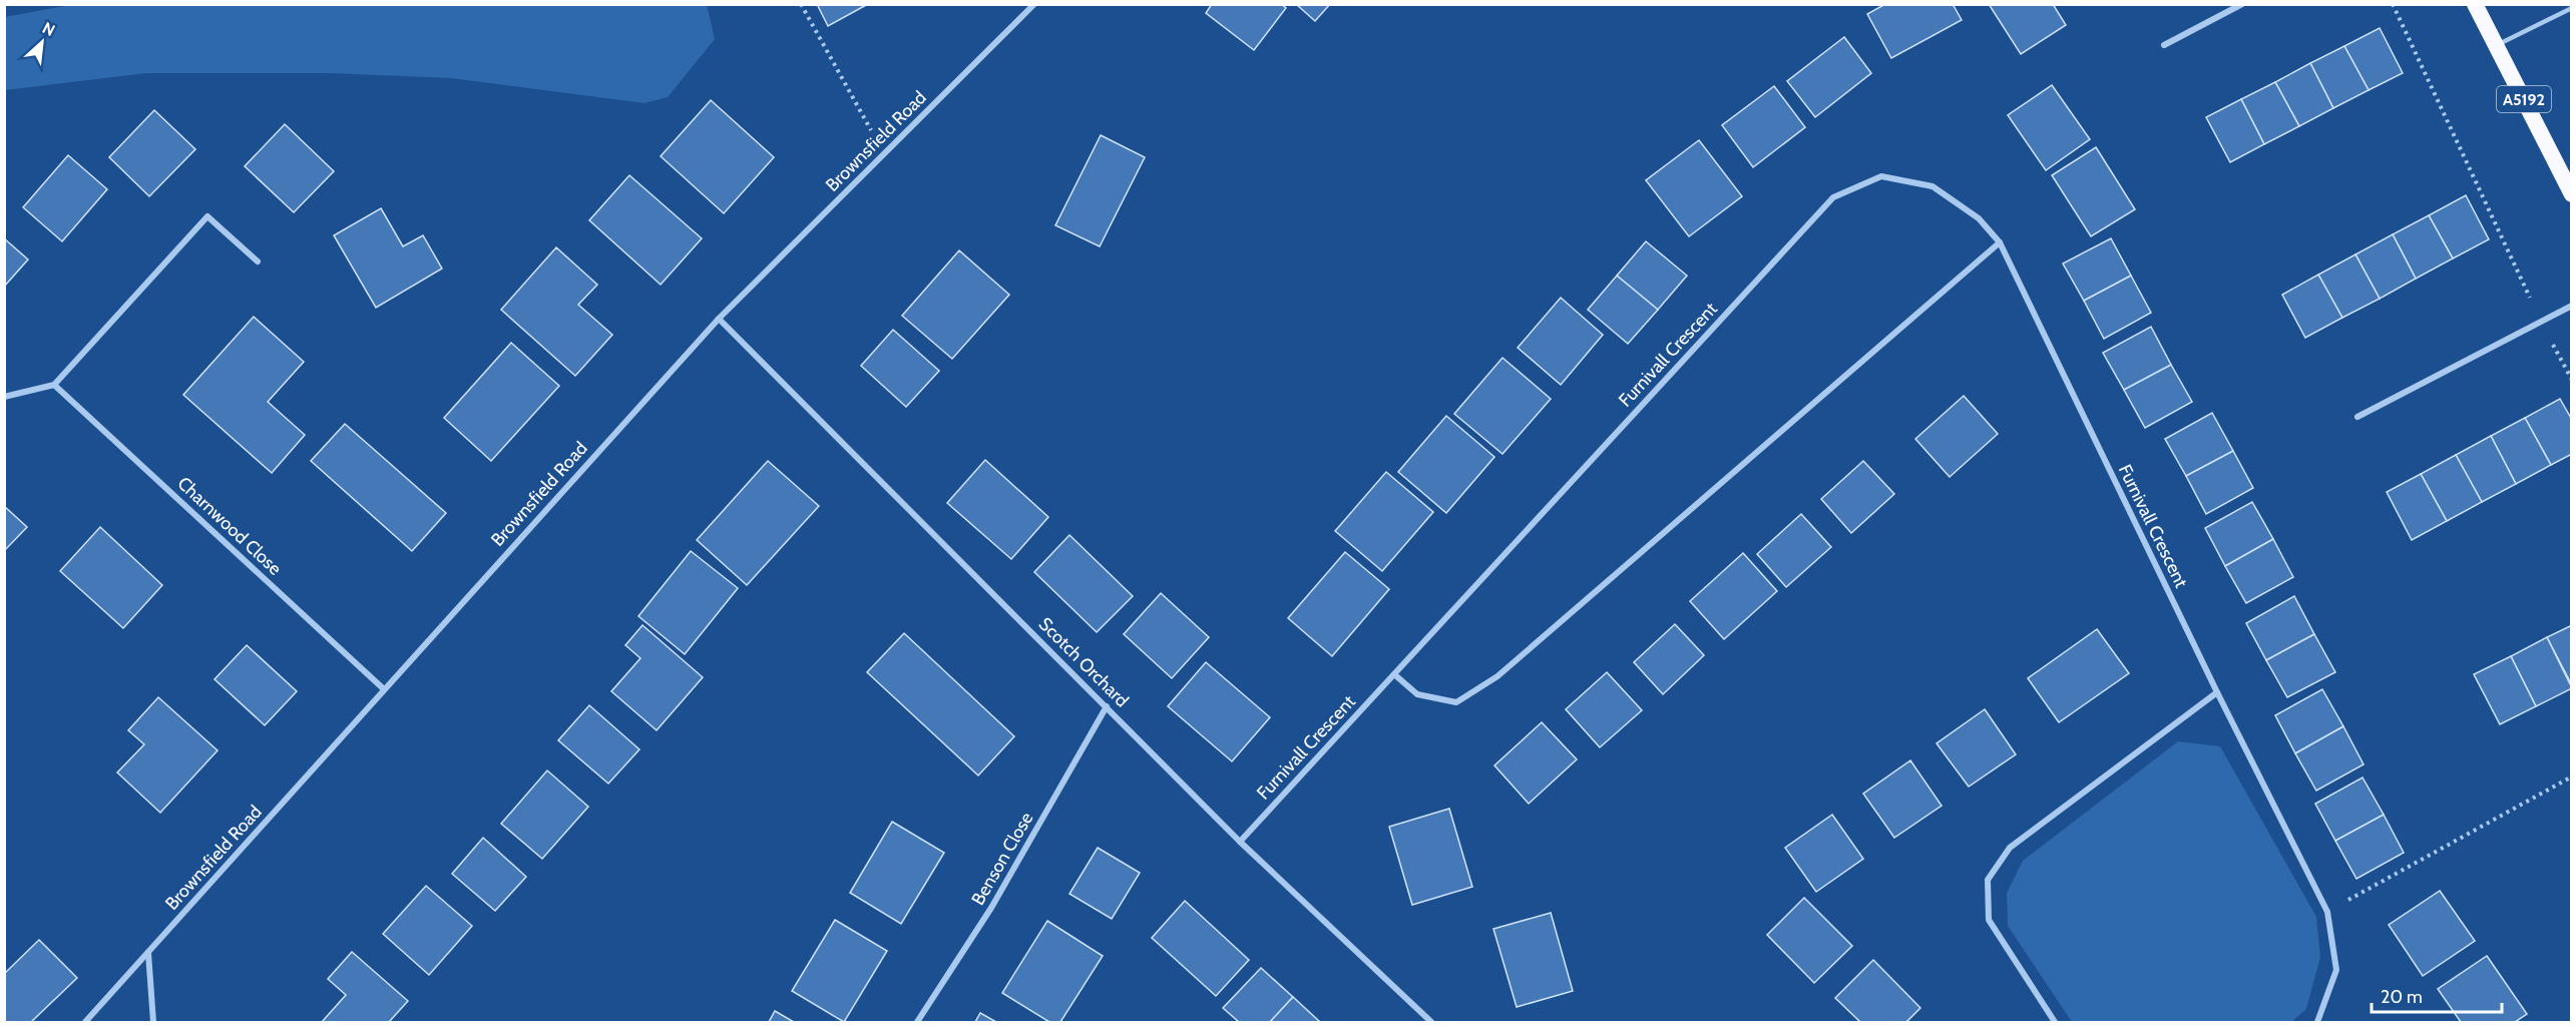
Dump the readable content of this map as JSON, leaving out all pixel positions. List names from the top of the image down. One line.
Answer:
{"streets":{"highway":["A5192"],"street":["Brownsfield Road","Furnivall Crescent","Charnwood Close","Scotch Orchard","Benson Close"]},"crossings":[["Brownsfield Road","Charnwood Close"],["Brownsfield Road","Scotch Orchard"],["Furnivall Crescent","Scotch Orchard"],["Scotch Orchard","Benson Close"]],"scale_bar":"20 m","north":"top right"}
